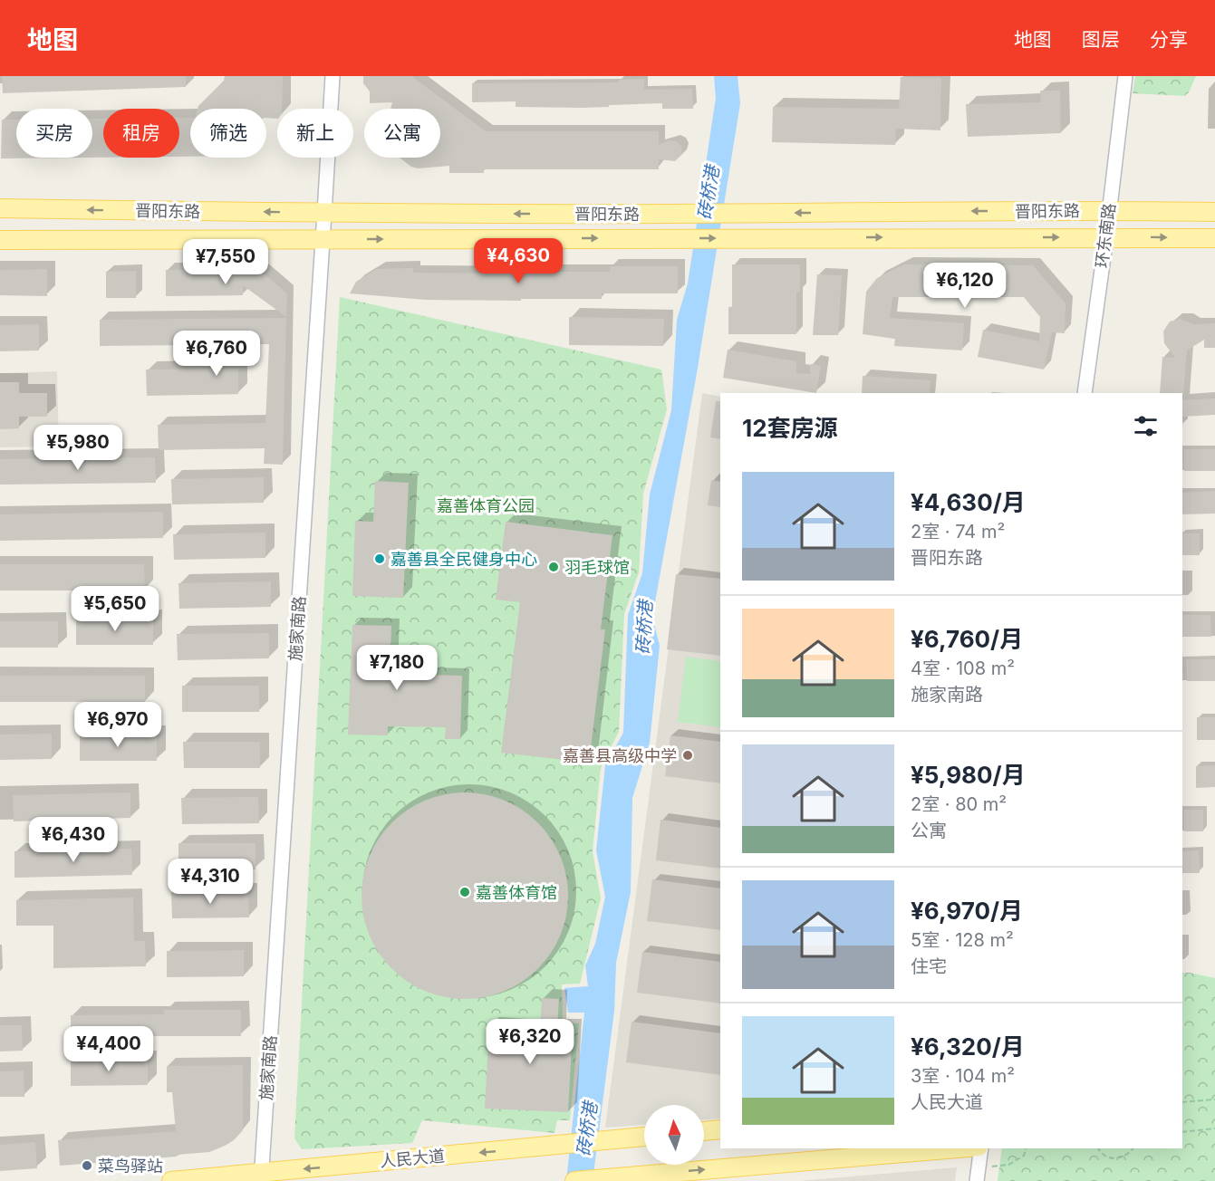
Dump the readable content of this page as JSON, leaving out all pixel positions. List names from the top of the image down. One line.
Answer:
{"streets":{"main road":["晋阳东路","人民大道"],"street":["环东南路","施家南路"]},"crossings":[["晋阳东路","环东南路"],["晋阳东路","施家南路"],["施家南路","人民大道"]],"one_way":["人民大道"],"water":["砖桥港"],"parks":["嘉善体育公园"],"places":["嘉善县全民健身中心","羽毛球馆","嘉善县高级中学","嘉善体育馆","菜鸟驿站"],"north":"top","page":{"header":"地图","nav":["地图","图层","分享"],"chip":["买房","租房","筛选","新上","公寓"],"price":["¥4,630","¥7,550","¥6,120","¥6,760","¥5,980","¥5,650","¥7,180","¥6,970","¥6,430","¥4,310","¥6,320","¥4,400"],"heading":"12套房源","list":[{"name":"¥4,630/月","note":"2室 · 74 m² · 晋阳东路"},{"name":"¥6,760/月","note":"4室 · 108 m² · 施家南路"},{"name":"¥5,980/月","note":"2室 · 80 m² · 公寓"},{"name":"¥6,970/月","note":"5室 · 128 m² · 住宅"},{"name":"¥6,320/月","note":"3室 · 104 m² · 人民大道"}]}}
